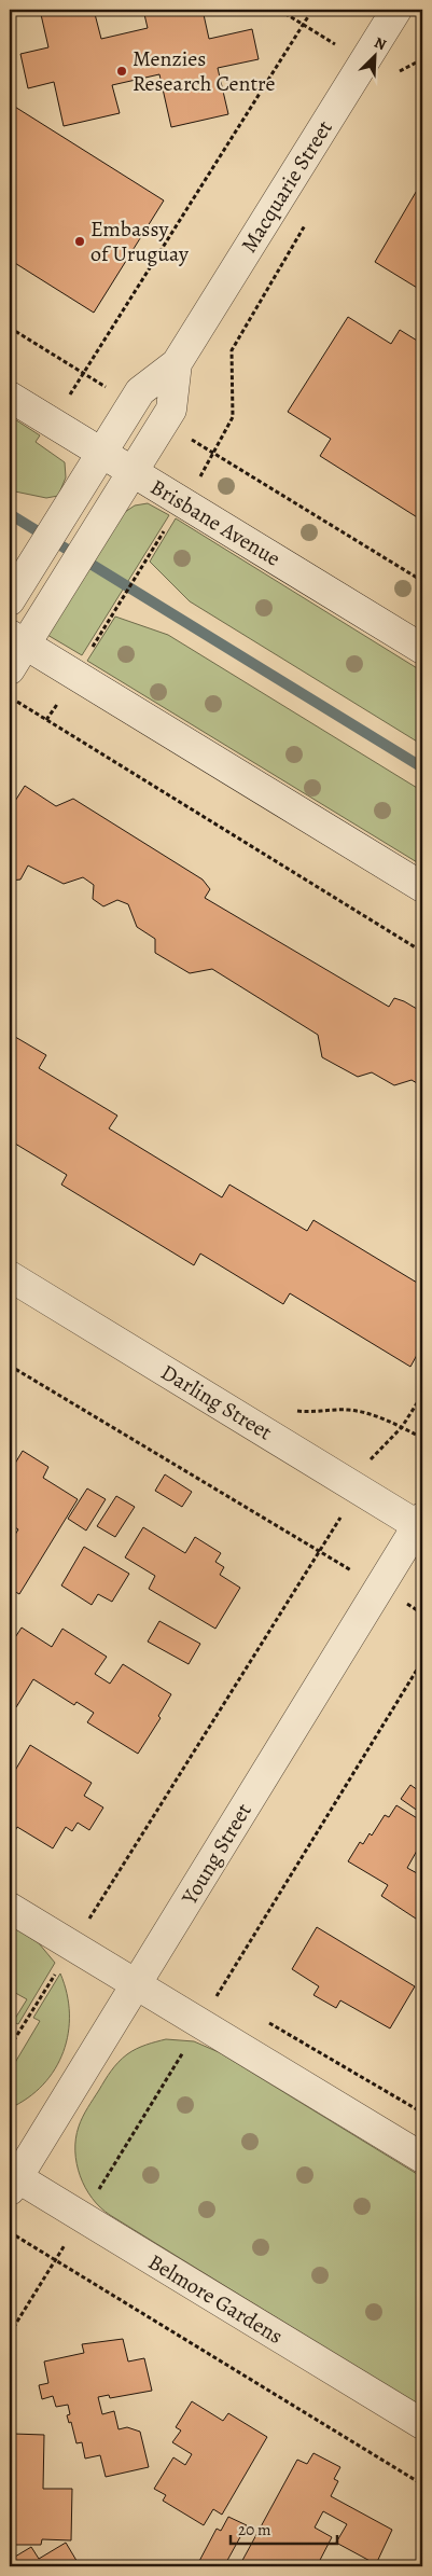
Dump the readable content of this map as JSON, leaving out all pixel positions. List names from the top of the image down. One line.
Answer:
{"streets":{"street":["Macquarie Street","Brisbane Avenue","Darling Street","Young Street","Belmore Gardens"]},"crossings":[["Macquarie Street","Brisbane Avenue"],["Darling Street","Young Street"],["Young Street","Belmore Gardens"]],"places":["Menzies Research Centre","Embassy of Uruguay"],"scale_bar":"20 m","north":"top right"}
